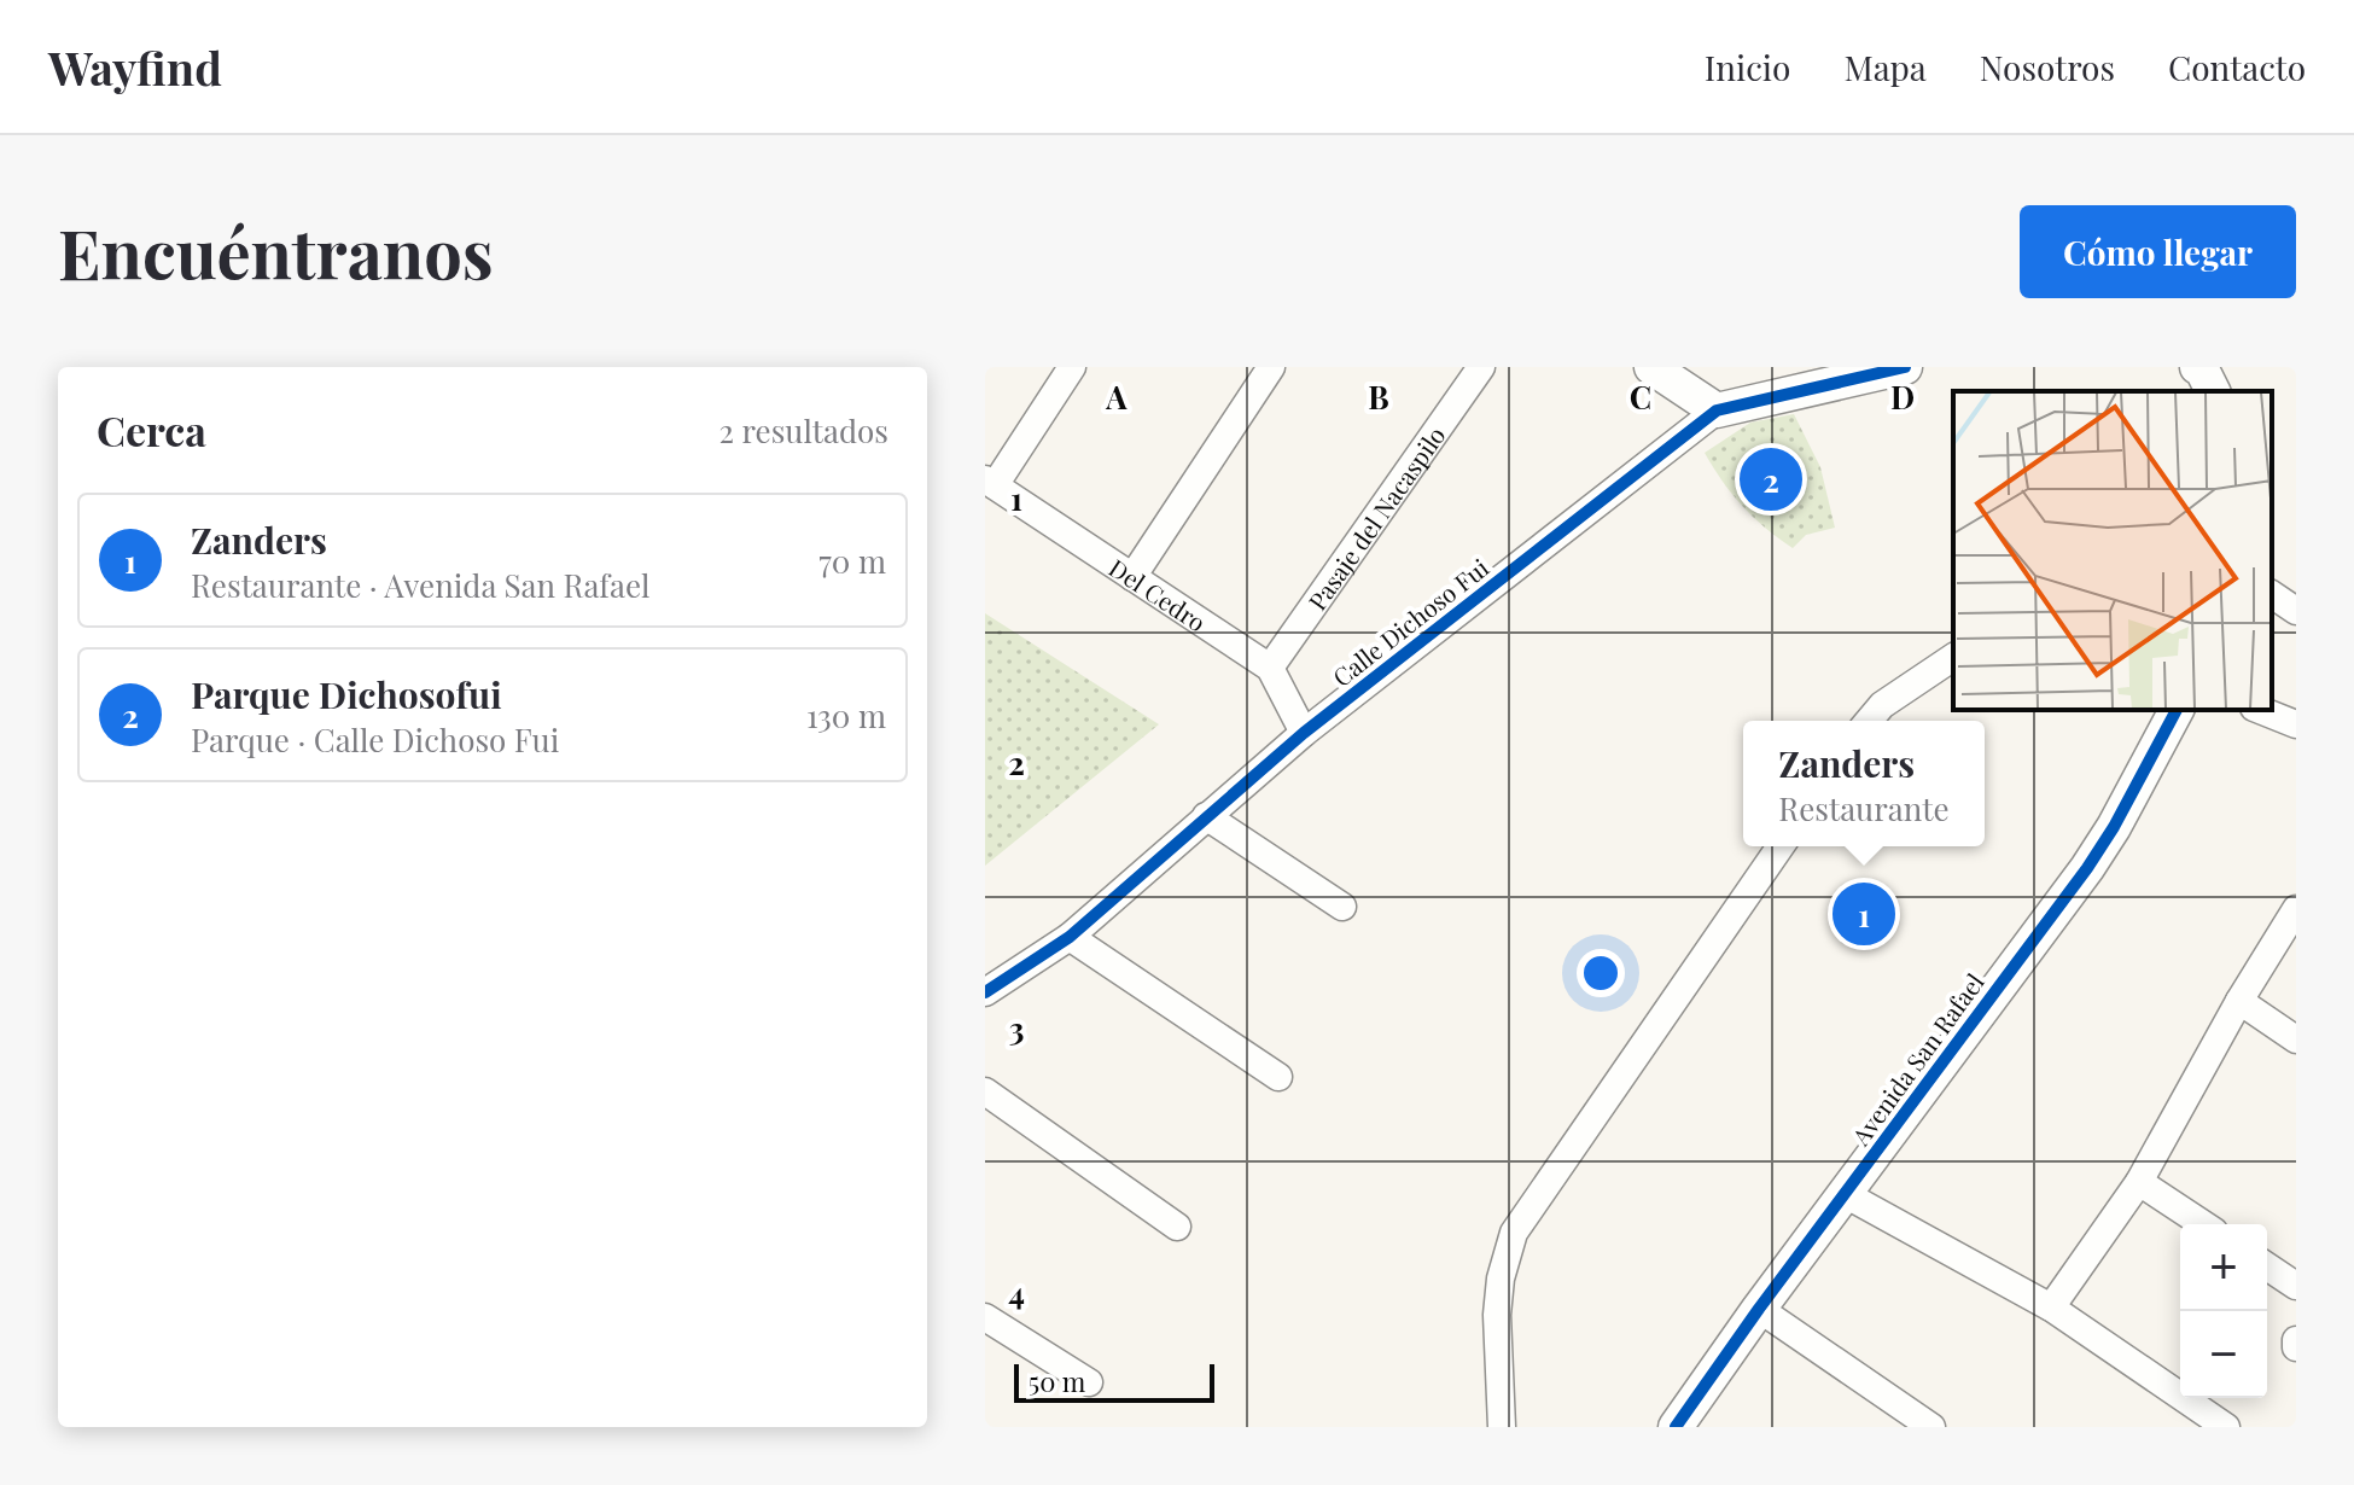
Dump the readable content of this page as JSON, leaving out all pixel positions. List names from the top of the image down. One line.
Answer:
{"streets":{"street":["Pasaje del Nacaspilo","Del Cedro","Calle Dichoso Fui","Avenida San Rafael"]},"crossings":[["Pasaje del Nacaspilo","Del Cedro"],["Del Cedro","Calle Dichoso Fui"]],"scale_bar":"50 m","page":{"header":"Wayfind","nav":["Inicio","Mapa","Nosotros","Contacto"],"buttons":"Cómo llegar","title":"Encuéntranos","heading":["Cerca","2 resultados"],"pins":["2","1"],"list":[{"mark":"1","name":"Zanders","note":"Restaurante · Avenida San Rafael","value":"70 m"},{"mark":"2","name":"Parque Dichosofui","note":"Parque · Calle Dichoso Fui","value":"130 m"}],"popup":["Zanders","Restaurante"],"map_buttons":["+","−"],"scale":"50 m"},"grid":{"columns":["A","B","C","D"],"rows":["1","2","3","4"]}}
